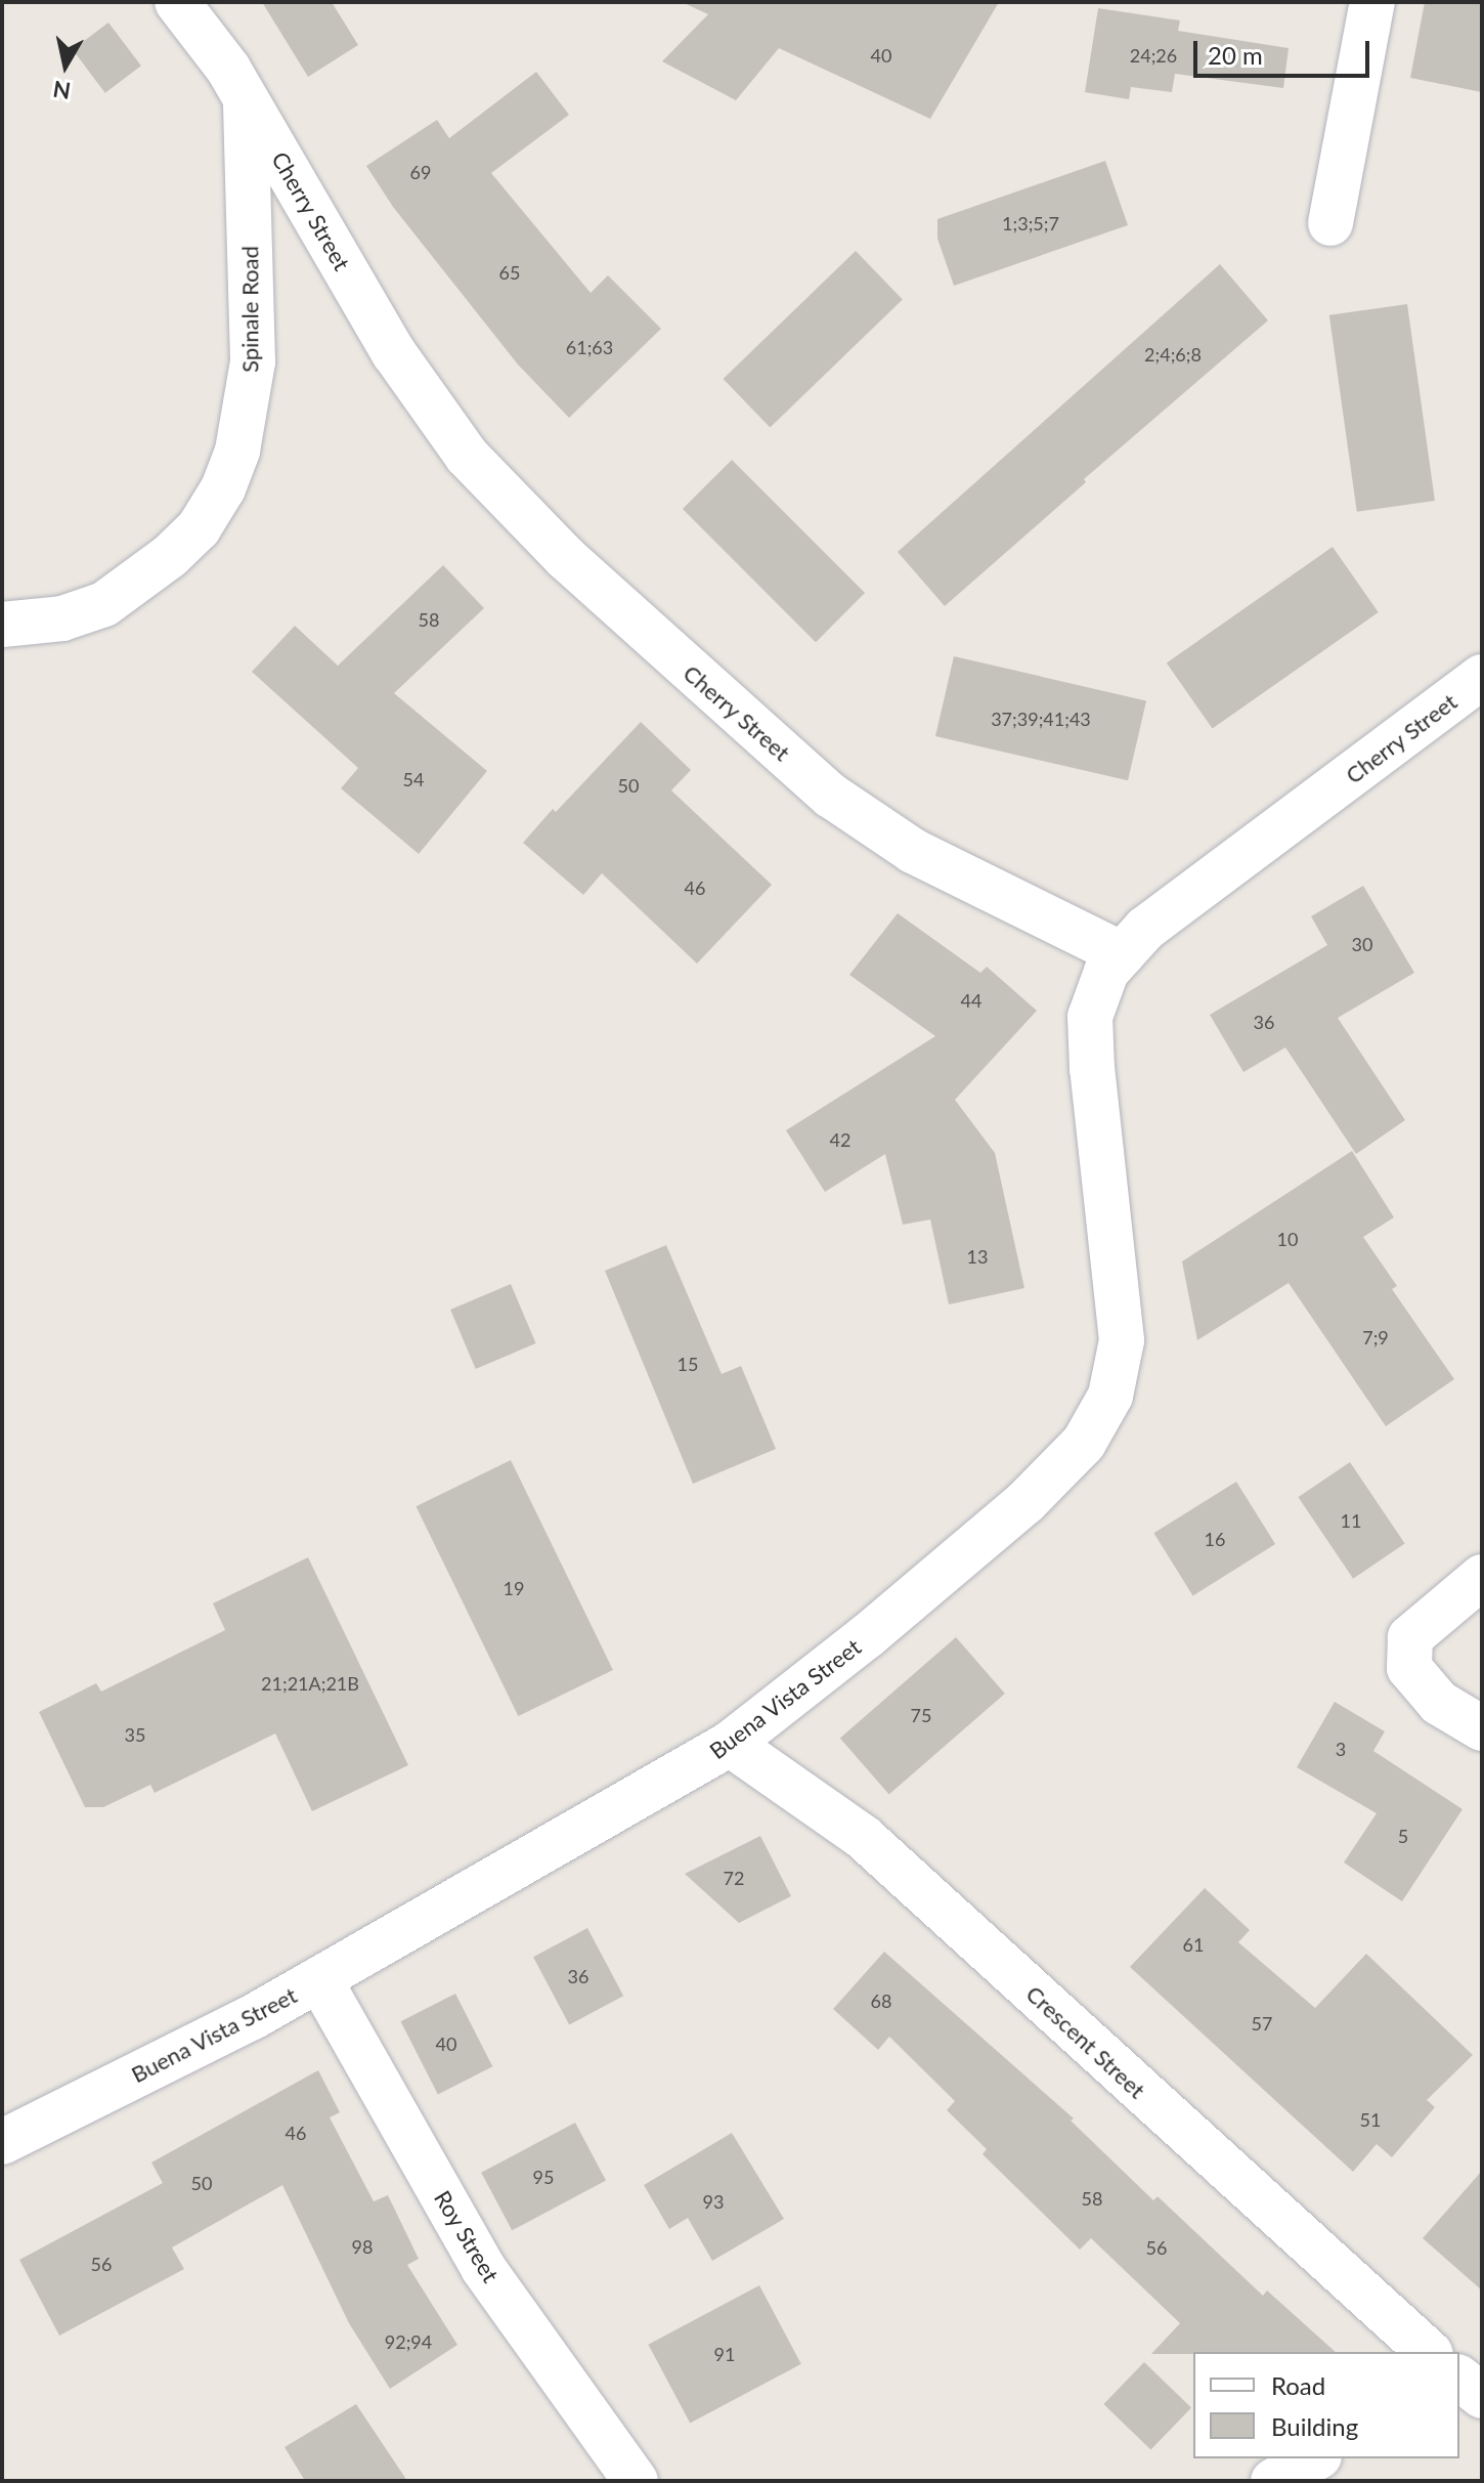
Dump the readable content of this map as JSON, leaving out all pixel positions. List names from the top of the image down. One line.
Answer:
{"streets":{"street":["Cherry Street","Spinale Road","Buena Vista Street","Crescent Street","Roy Street"]},"crossings":[["Cherry Street","Spinale Road"],["Cherry Street","Buena Vista Street"],["Buena Vista Street","Crescent Street"],["Buena Vista Street","Roy Street"]],"house_numbers":["40","24;26","69","1;3;5;7","65","61;63","2;4;6;8","58","37;39;41;43","54","50","46","30","44","36","42","10","13","7;9","15","11","16","19","21;21A;21B","75","35","3","5","72","61","36","68","57","40","51","46","95","50","58","93","98","56","56","92;94","91"],"legend":["Road","Building"],"scale_bar":"20 m","north":"bottom"}
